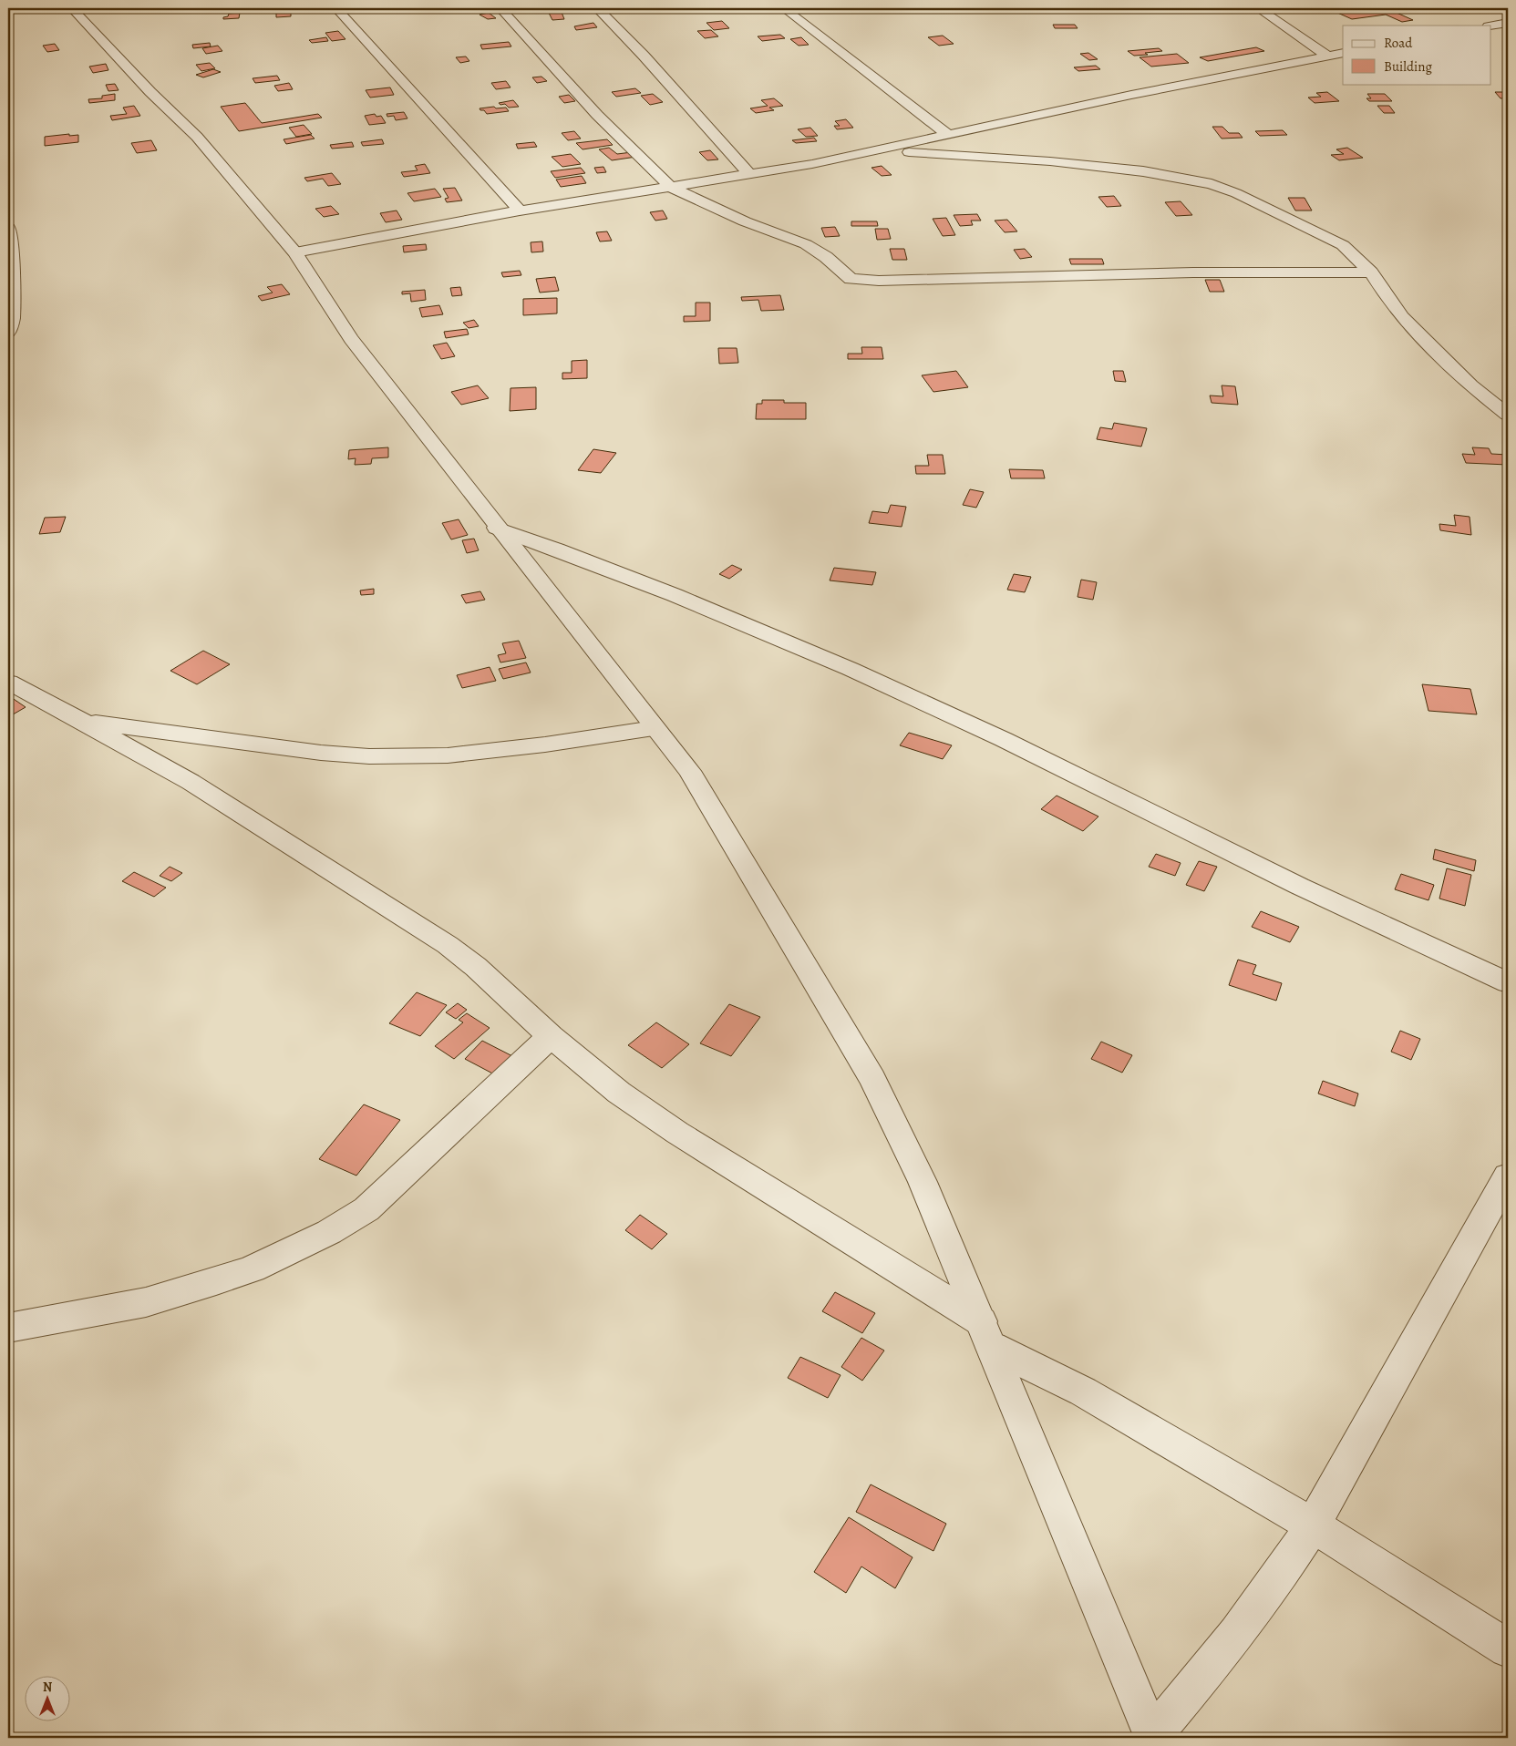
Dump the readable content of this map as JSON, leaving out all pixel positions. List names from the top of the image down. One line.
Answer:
{"legend":["Road","Building"],"north":"top"}
